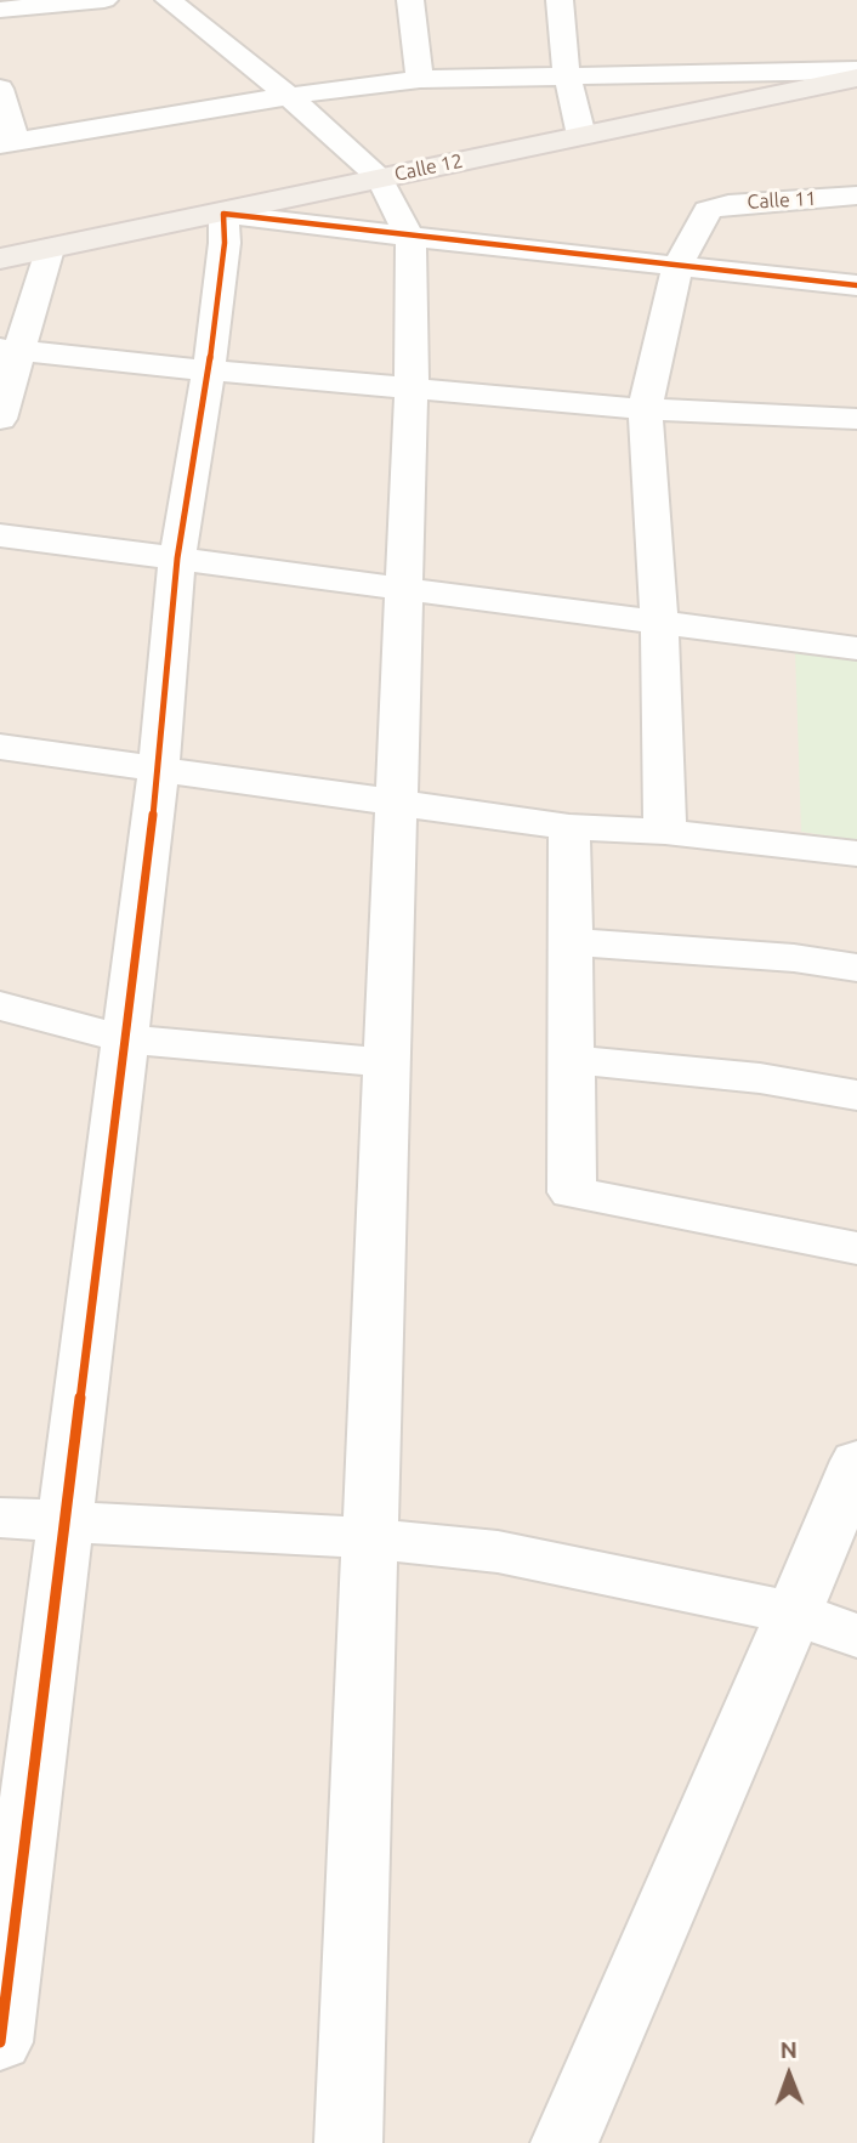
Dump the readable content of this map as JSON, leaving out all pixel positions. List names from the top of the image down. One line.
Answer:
{"streets":{"main road":["Calle 12"],"street":["Calle 11"]},"north":"top"}
